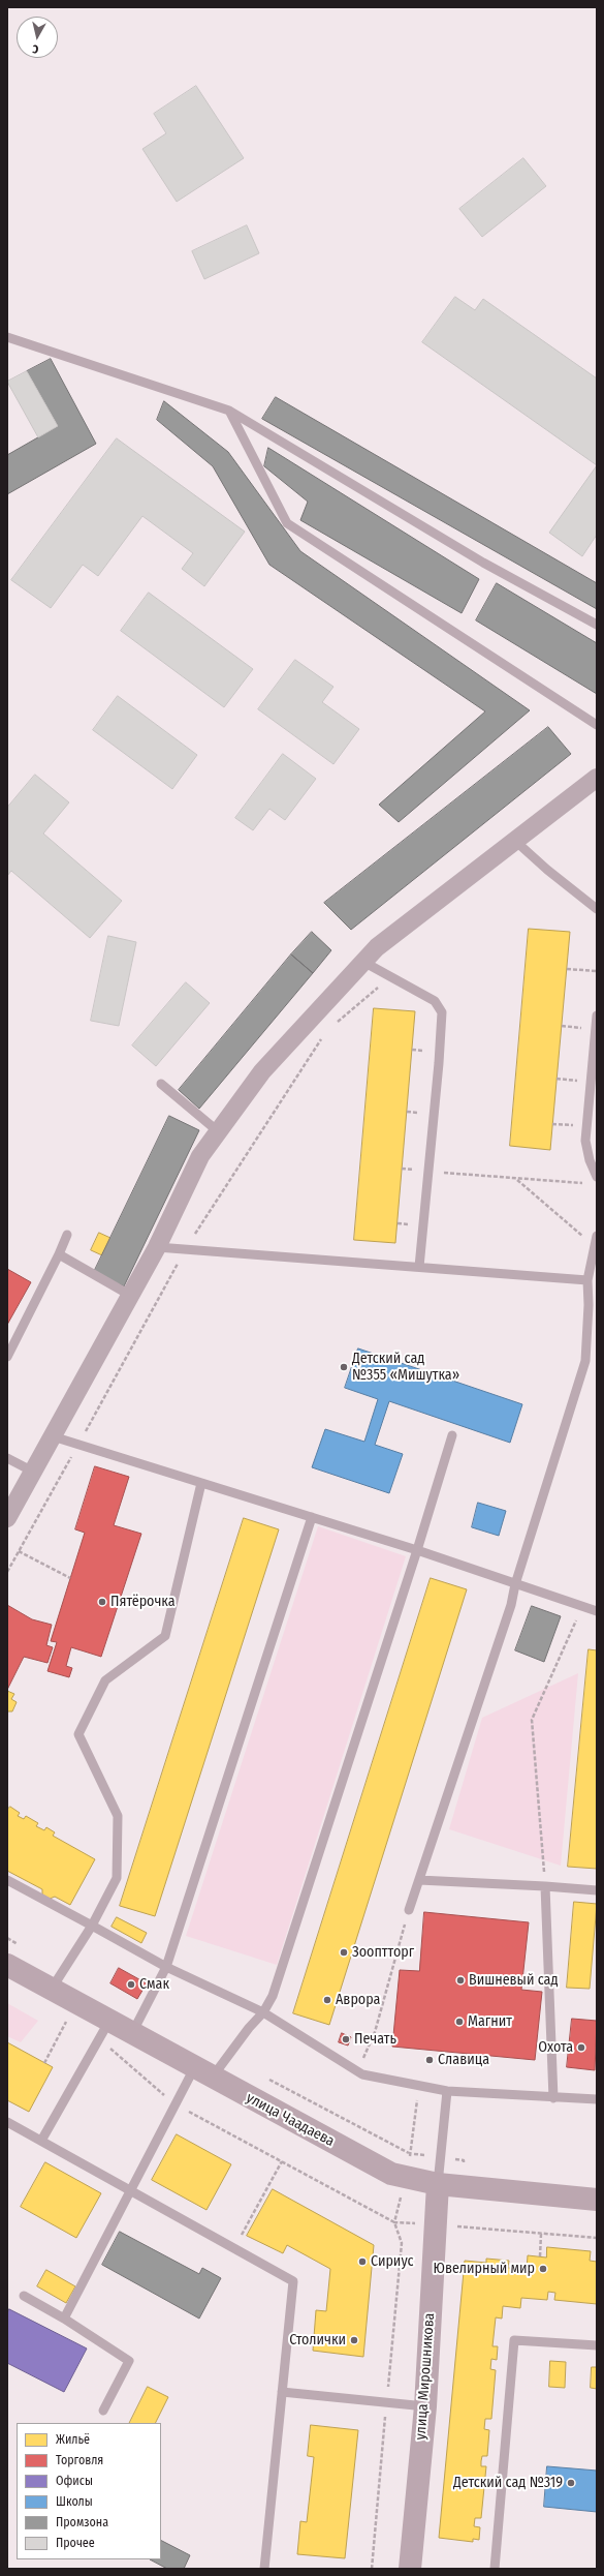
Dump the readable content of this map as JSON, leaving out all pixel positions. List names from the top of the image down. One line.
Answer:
{"streets":{"street":["улица Чаадаева","улица Мирошникова"]},"crossings":[["улица Чаадаева","улица Мирошникова"]],"places":["Детский сад №355 «Мишутка»","Пятёрочка","Зооптторг","Вишневый сад","Смак","Аврора","Магнит","Печать","Охота","Славица","Сириус","Ювелирный мир","Столички","Детский сад №319"],"legend":["Жильё","Торговля","Офисы","Школы","Промзона","Прочее"],"north":"bottom"}
